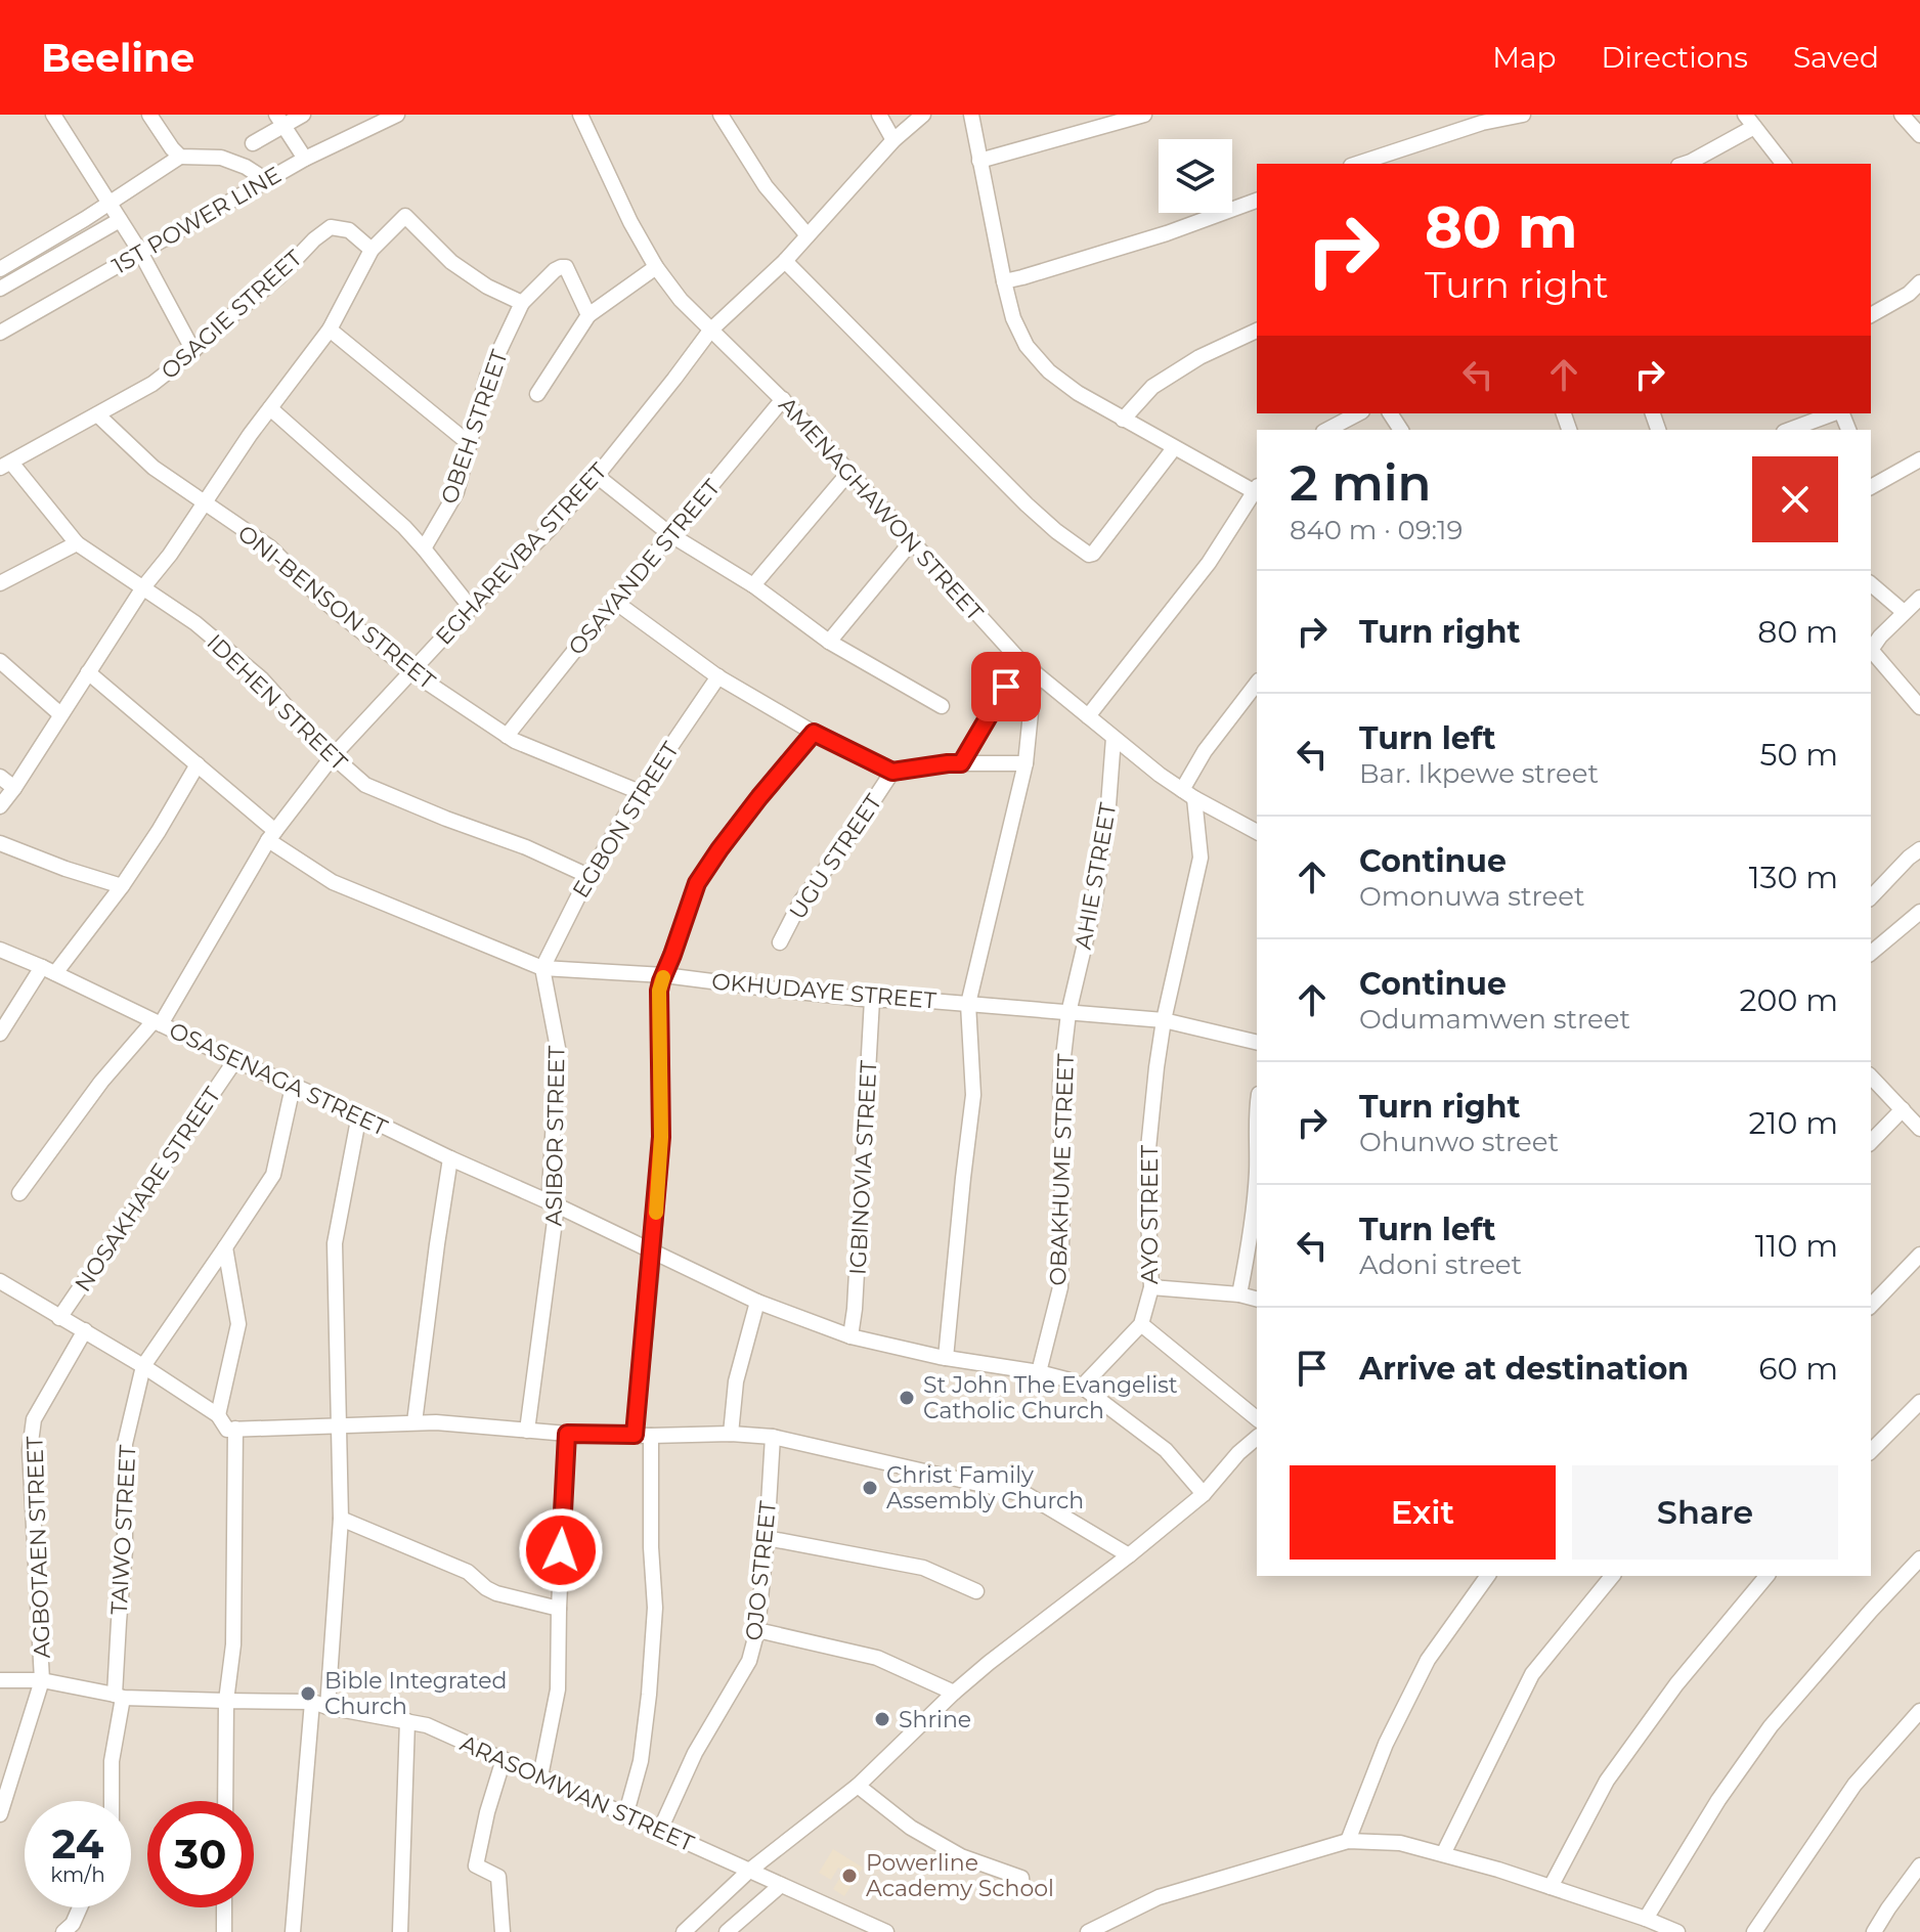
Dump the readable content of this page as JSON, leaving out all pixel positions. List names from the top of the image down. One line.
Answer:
{"streets":{"street":["1ST POWER LINE","OSAGIE STREET","OBEH STREET","AMENAGHAWON STREET","EGHAREVBA STREET","OSAYANDE STREET","ONI-BENSON STREET","IDEHEN STREET","EGBON STREET","UGU STREET","AHIE STREET","OKHUDAYE STREET","OSASENAGA STREET","ASIBOR STREET","IGBINOVIA STREET","OBAKHUME STREET","NOSAKHARE STREET","AYO STREET","TAIWO STREET","AGBOTAEN STREET","OJO STREET","ARASOMWAN STREET"]},"crossings":[["OSAGIE STREET","ONI-BENSON STREET"],["OSAGIE STREET","IDEHEN STREET"],["AMENAGHAWON STREET","EGHAREVBA STREET"],["AMENAGHAWON STREET","OSAYANDE STREET"],["AMENAGHAWON STREET","AHIE STREET"],["AMENAGHAWON STREET","AYO STREET"],["EGHAREVBA STREET","ONI-BENSON STREET"],["EGHAREVBA STREET","IDEHEN STREET"],["EGHAREVBA STREET","OKHUDAYE STREET"],["EGHAREVBA STREET","OSASENAGA STREET"],["OSAYANDE STREET","ONI-BENSON STREET"],["ONI-BENSON STREET","EGBON STREET"],["IDEHEN STREET","EGBON STREET"],["EGBON STREET","OKHUDAYE STREET"],["EGBON STREET","ASIBOR STREET"],["AHIE STREET","OKHUDAYE STREET"],["AHIE STREET","OBAKHUME STREET"],["OKHUDAYE STREET","ASIBOR STREET"],["OKHUDAYE STREET","IGBINOVIA STREET"],["OKHUDAYE STREET","OBAKHUME STREET"],["OKHUDAYE STREET","AYO STREET"],["OSASENAGA STREET","ASIBOR STREET"],["OSASENAGA STREET","IGBINOVIA STREET"],["OSASENAGA STREET","NOSAKHARE STREET"],["TAIWO STREET","ARASOMWAN STREET"],["AGBOTAEN STREET","ARASOMWAN STREET"],["OJO STREET","ARASOMWAN STREET"]],"places":["St John The Evangelist Catholic Church","Christ Family Assembly Church","Bible Integrated Church","Shrine","Powerline Academy School"],"page":{"header":"Beeline","nav":["Map","Directions","Saved"],"turn":["80 m","Turn right"],"heading":["2 min","840 m · 09:19"],"list":[{"name":"Turn right","value":"80 m"},{"name":"Turn left","note":"Bar. Ikpewe street","value":"50 m"},{"name":"Continue","note":"Omonuwa street","value":"130 m"},{"name":"Continue","note":"Odumamwen street","value":"200 m"},{"name":"Turn right","note":"Ohunwo street","value":"210 m"},{"name":"Turn left","note":"Adoni street","value":"110 m"},{"name":"Arrive at destination","value":"60 m"}],"buttons":["Exit","Share"],"speed":"24 km/h","limit":"30"}}
